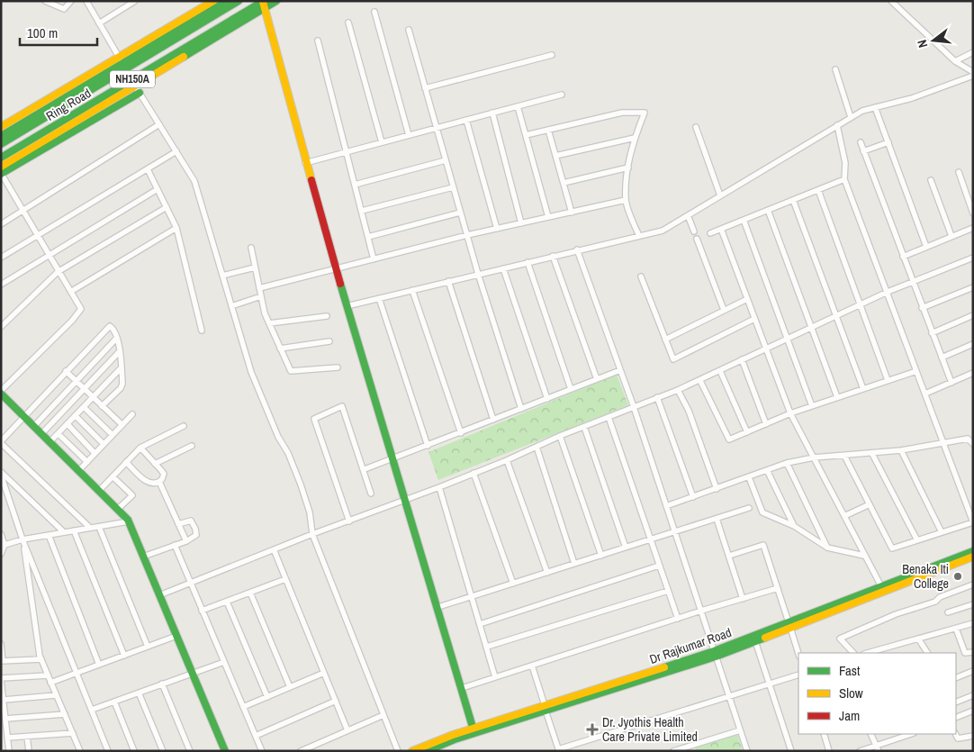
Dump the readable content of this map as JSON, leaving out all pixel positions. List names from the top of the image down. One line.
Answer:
{"streets":{"main road":["NH150A","Ring Road","Dr Rajkumar Road"]},"places":{"other":["Benaka Iti College"],"health":["Dr. Jyothis Health Care Private Limited"]},"legend":["Fast","Slow","Jam"],"scale_bar":"100 m","north":"left"}
